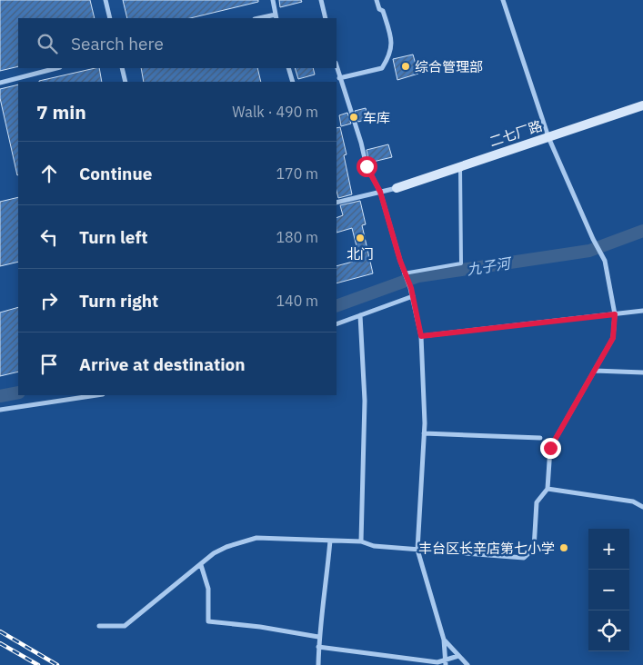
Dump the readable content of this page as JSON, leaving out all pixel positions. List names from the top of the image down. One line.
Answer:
{"streets":{"street":["二七厂路"]},"water":["九子河"],"places":["综合管理部","车库","北门","丰台区长辛店第七小学"],"page":{"search":"Search here","heading":["7 min","Walk · 490 m"],"list":[["Continue","170 m"],["Turn left","180 m"],["Turn right","140 m"],"Arrive at destination"],"map_buttons":["+","−"]}}
